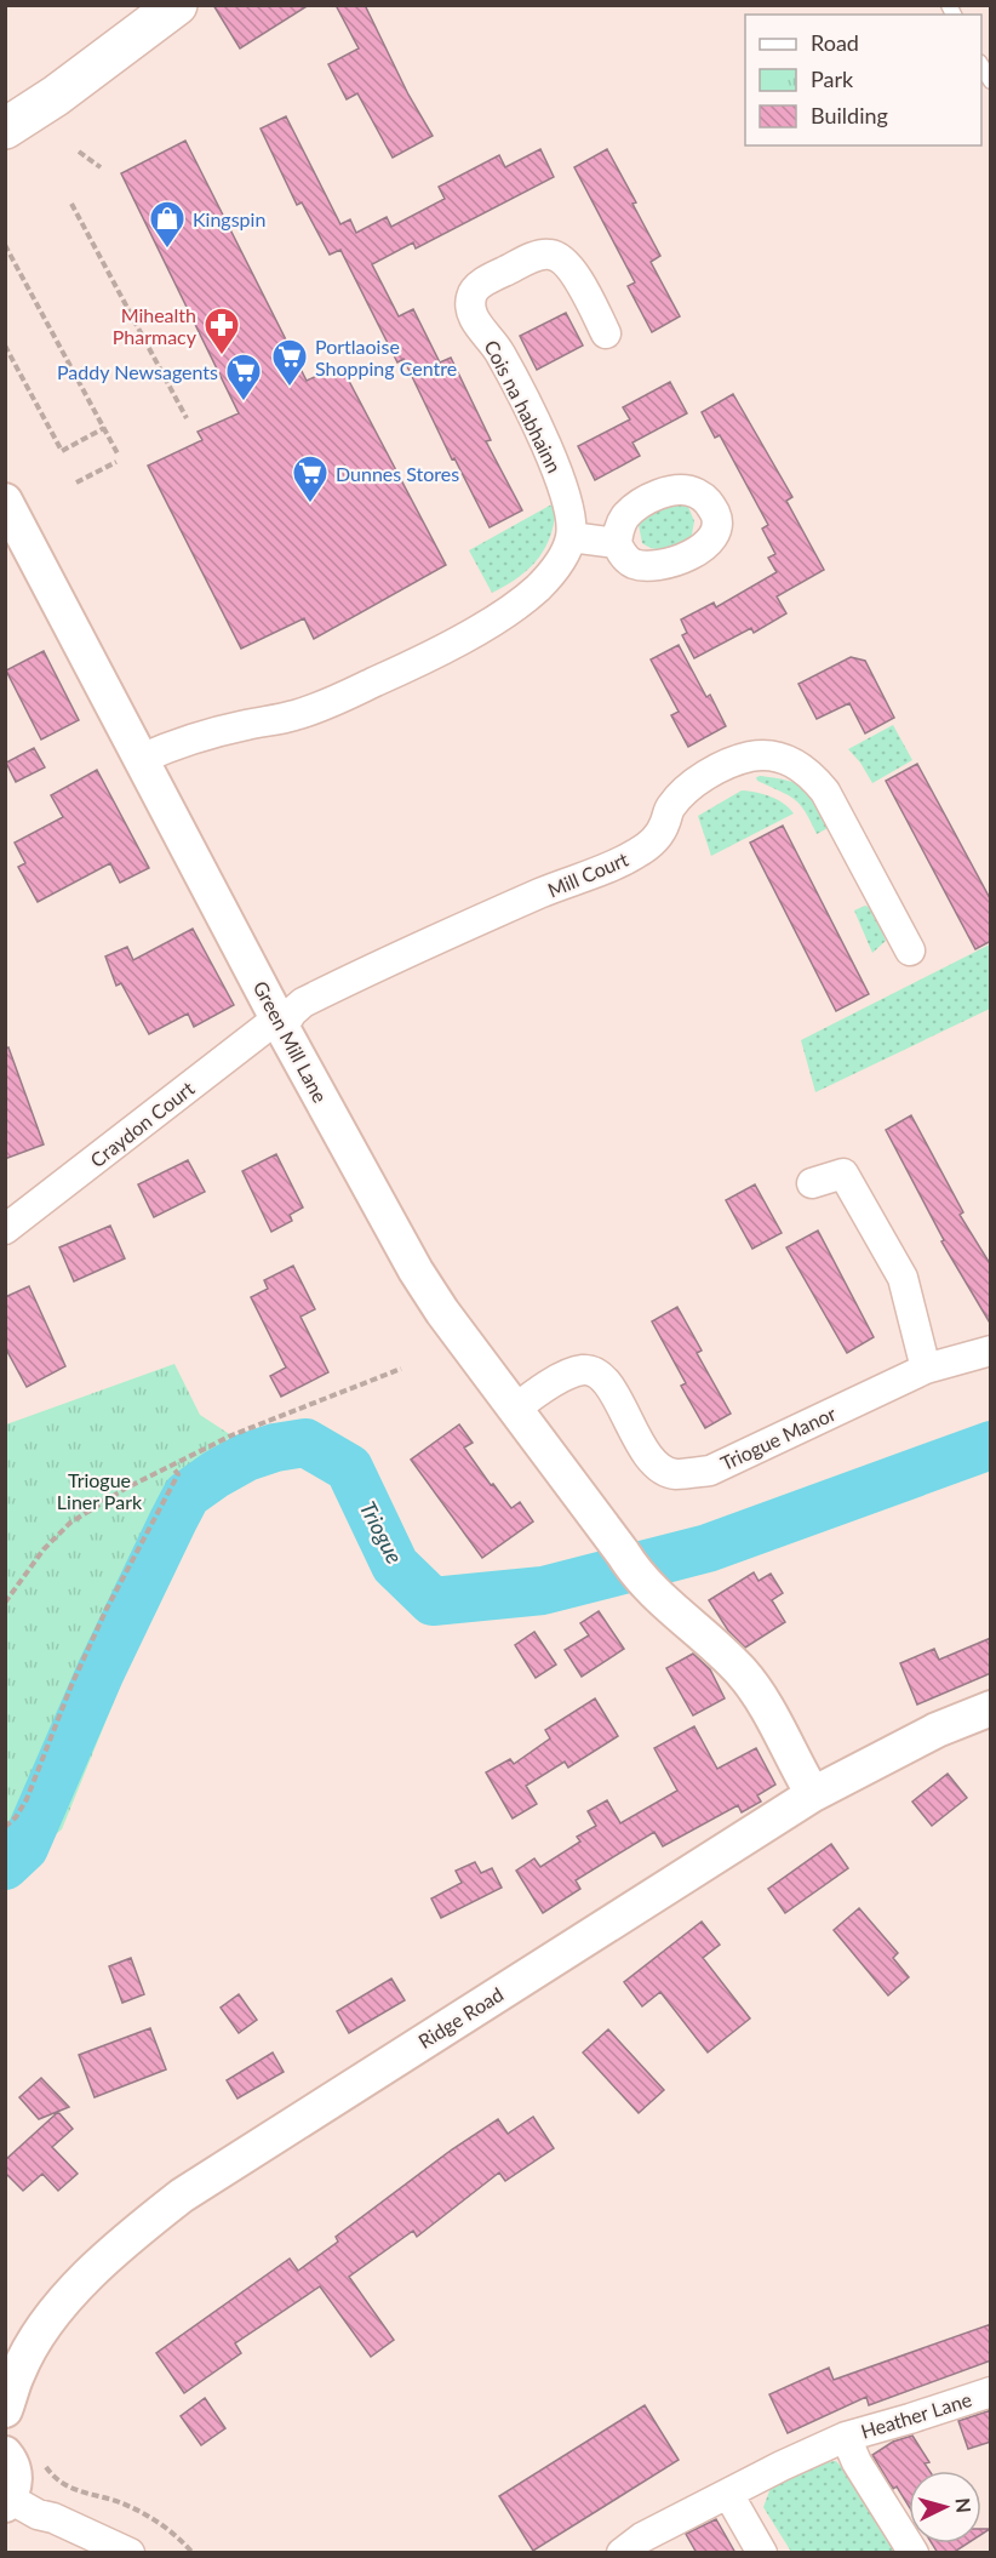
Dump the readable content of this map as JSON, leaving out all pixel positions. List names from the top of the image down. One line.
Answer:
{"streets":{"street":["Cois na habhainn","Mill Court","Green Mill Lane","Craydon Court","Triogue Manor","Ridge Road","Heather Lane"]},"crossings":[["Mill Court","Green Mill Lane"],["Mill Court","Craydon Court"],["Green Mill Lane","Craydon Court"],["Green Mill Lane","Triogue Manor"],["Green Mill Lane","Ridge Road"]],"water":["Triogue"],"parks":["Triogue Liner Park"],"places":{"shop":["Kingspin"],"pharmacy":["Mihealth Pharmacy"],"supermarket":["Portlaoise Shopping Centre","Paddy Newsagents","Dunnes Stores"]},"legend":["Road","Park","Building"],"north":"right"}
